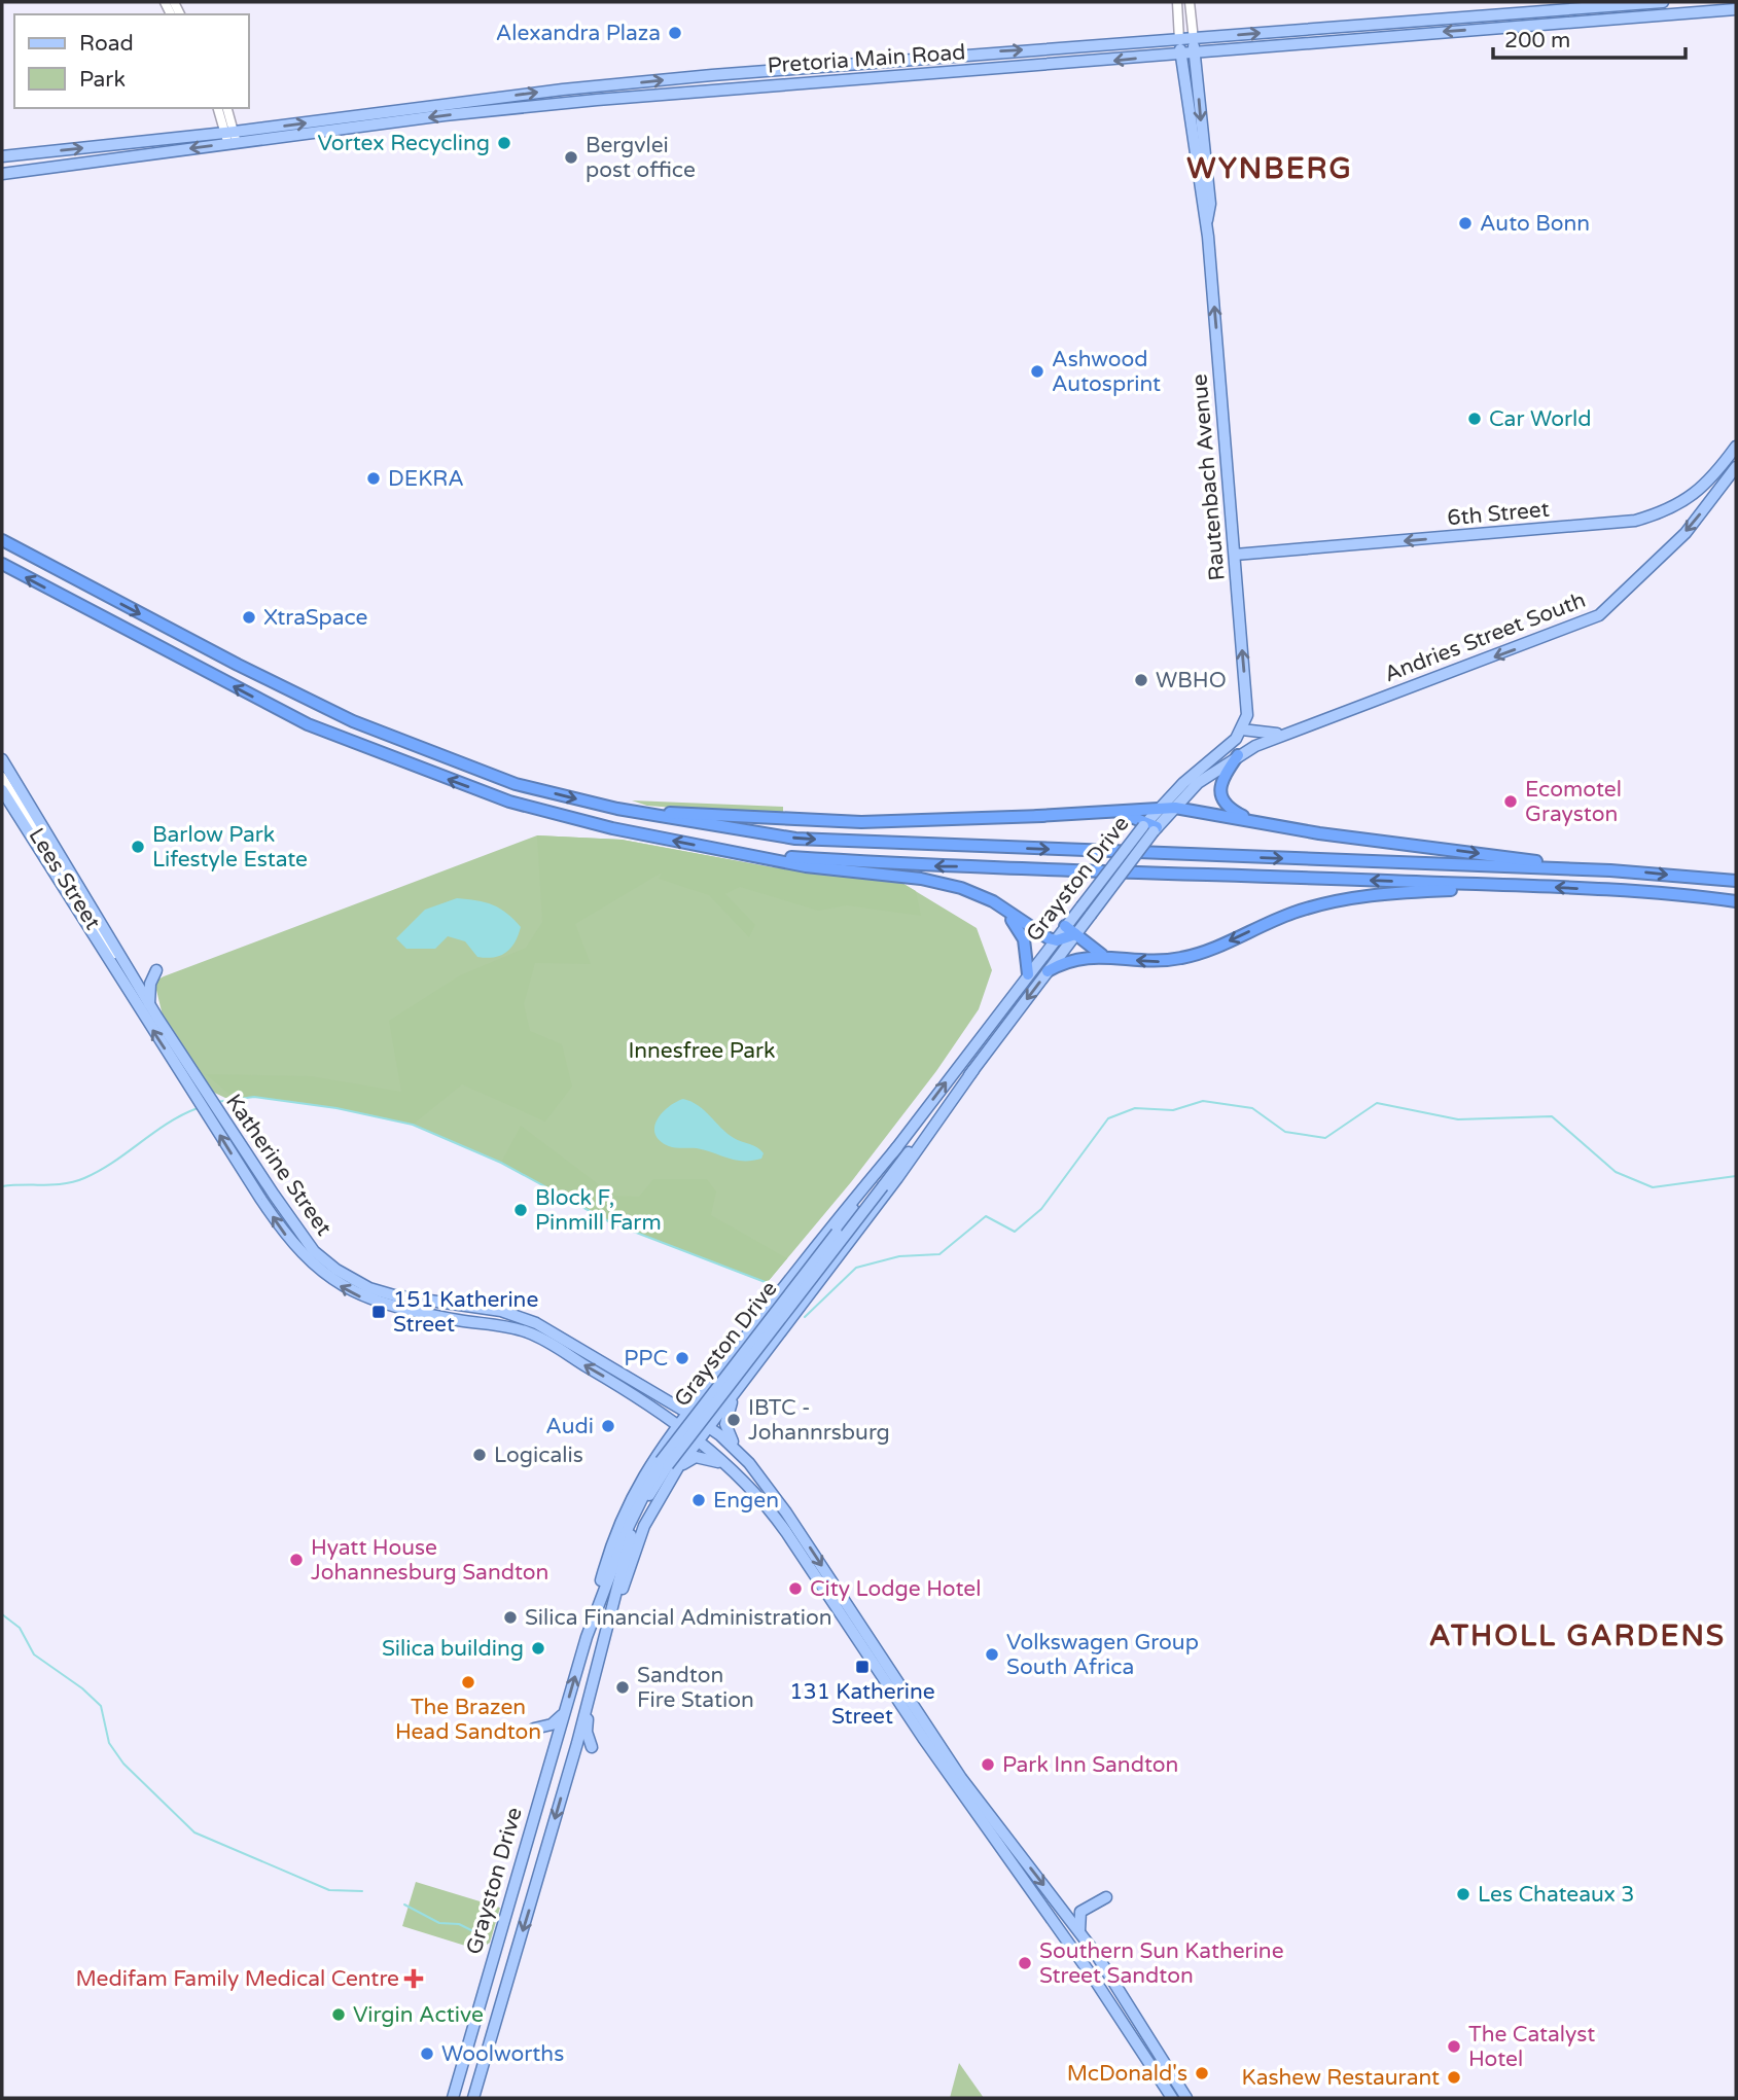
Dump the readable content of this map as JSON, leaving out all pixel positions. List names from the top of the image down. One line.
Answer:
{"streets":{"main road":["Pretoria Main Road","Rautenbach Avenue","6th Street","Andries Street South","Grayston Drive","Katherine Street"],"street":["Lees Street"]},"crossings":[["Rautenbach Avenue","6th Street"],["Rautenbach Avenue","Grayston Drive"],["Andries Street South","Grayston Drive"],["Lees Street","Katherine Street"]],"one_way":["Rautenbach Avenue","6th Street","Andries Street South"],"districts":["WYNBERG","ATHOLL GARDENS"],"parks":["Innesfree Park"],"places":{"other":["Alexandra Plaza","Vortex Recycling","Bergvlei post office","Auto Bonn","Ashwood Autosprint","Car World","DEKRA","XtraSpace","WBHO","Ecomotel Grayston","Barlow Park Lifestyle Estate","Block F, Pinmill Farm","PPC","IBTC - Johannrsburg","Audi","Logicalis","Engen","Hyatt House Johannesburg Sandton","City Lodge Hotel","Silica Financial Administration","Silica building","Volkswagen Group South Africa","The Brazen Head Sandton","Sandton Fire Station","Park Inn Sandton","Les Chateaux 3","Southern Sun Katherine Street Sandton","Virgin Active","The Catalyst Hotel","Woolworths","McDonald's","Kashew Restaurant"],"transit":["151 Katherine Street","131 Katherine Street"],"health":["Medifam Family Medical Centre"]},"legend":["Road","Park"],"scale_bar":"200 m"}
